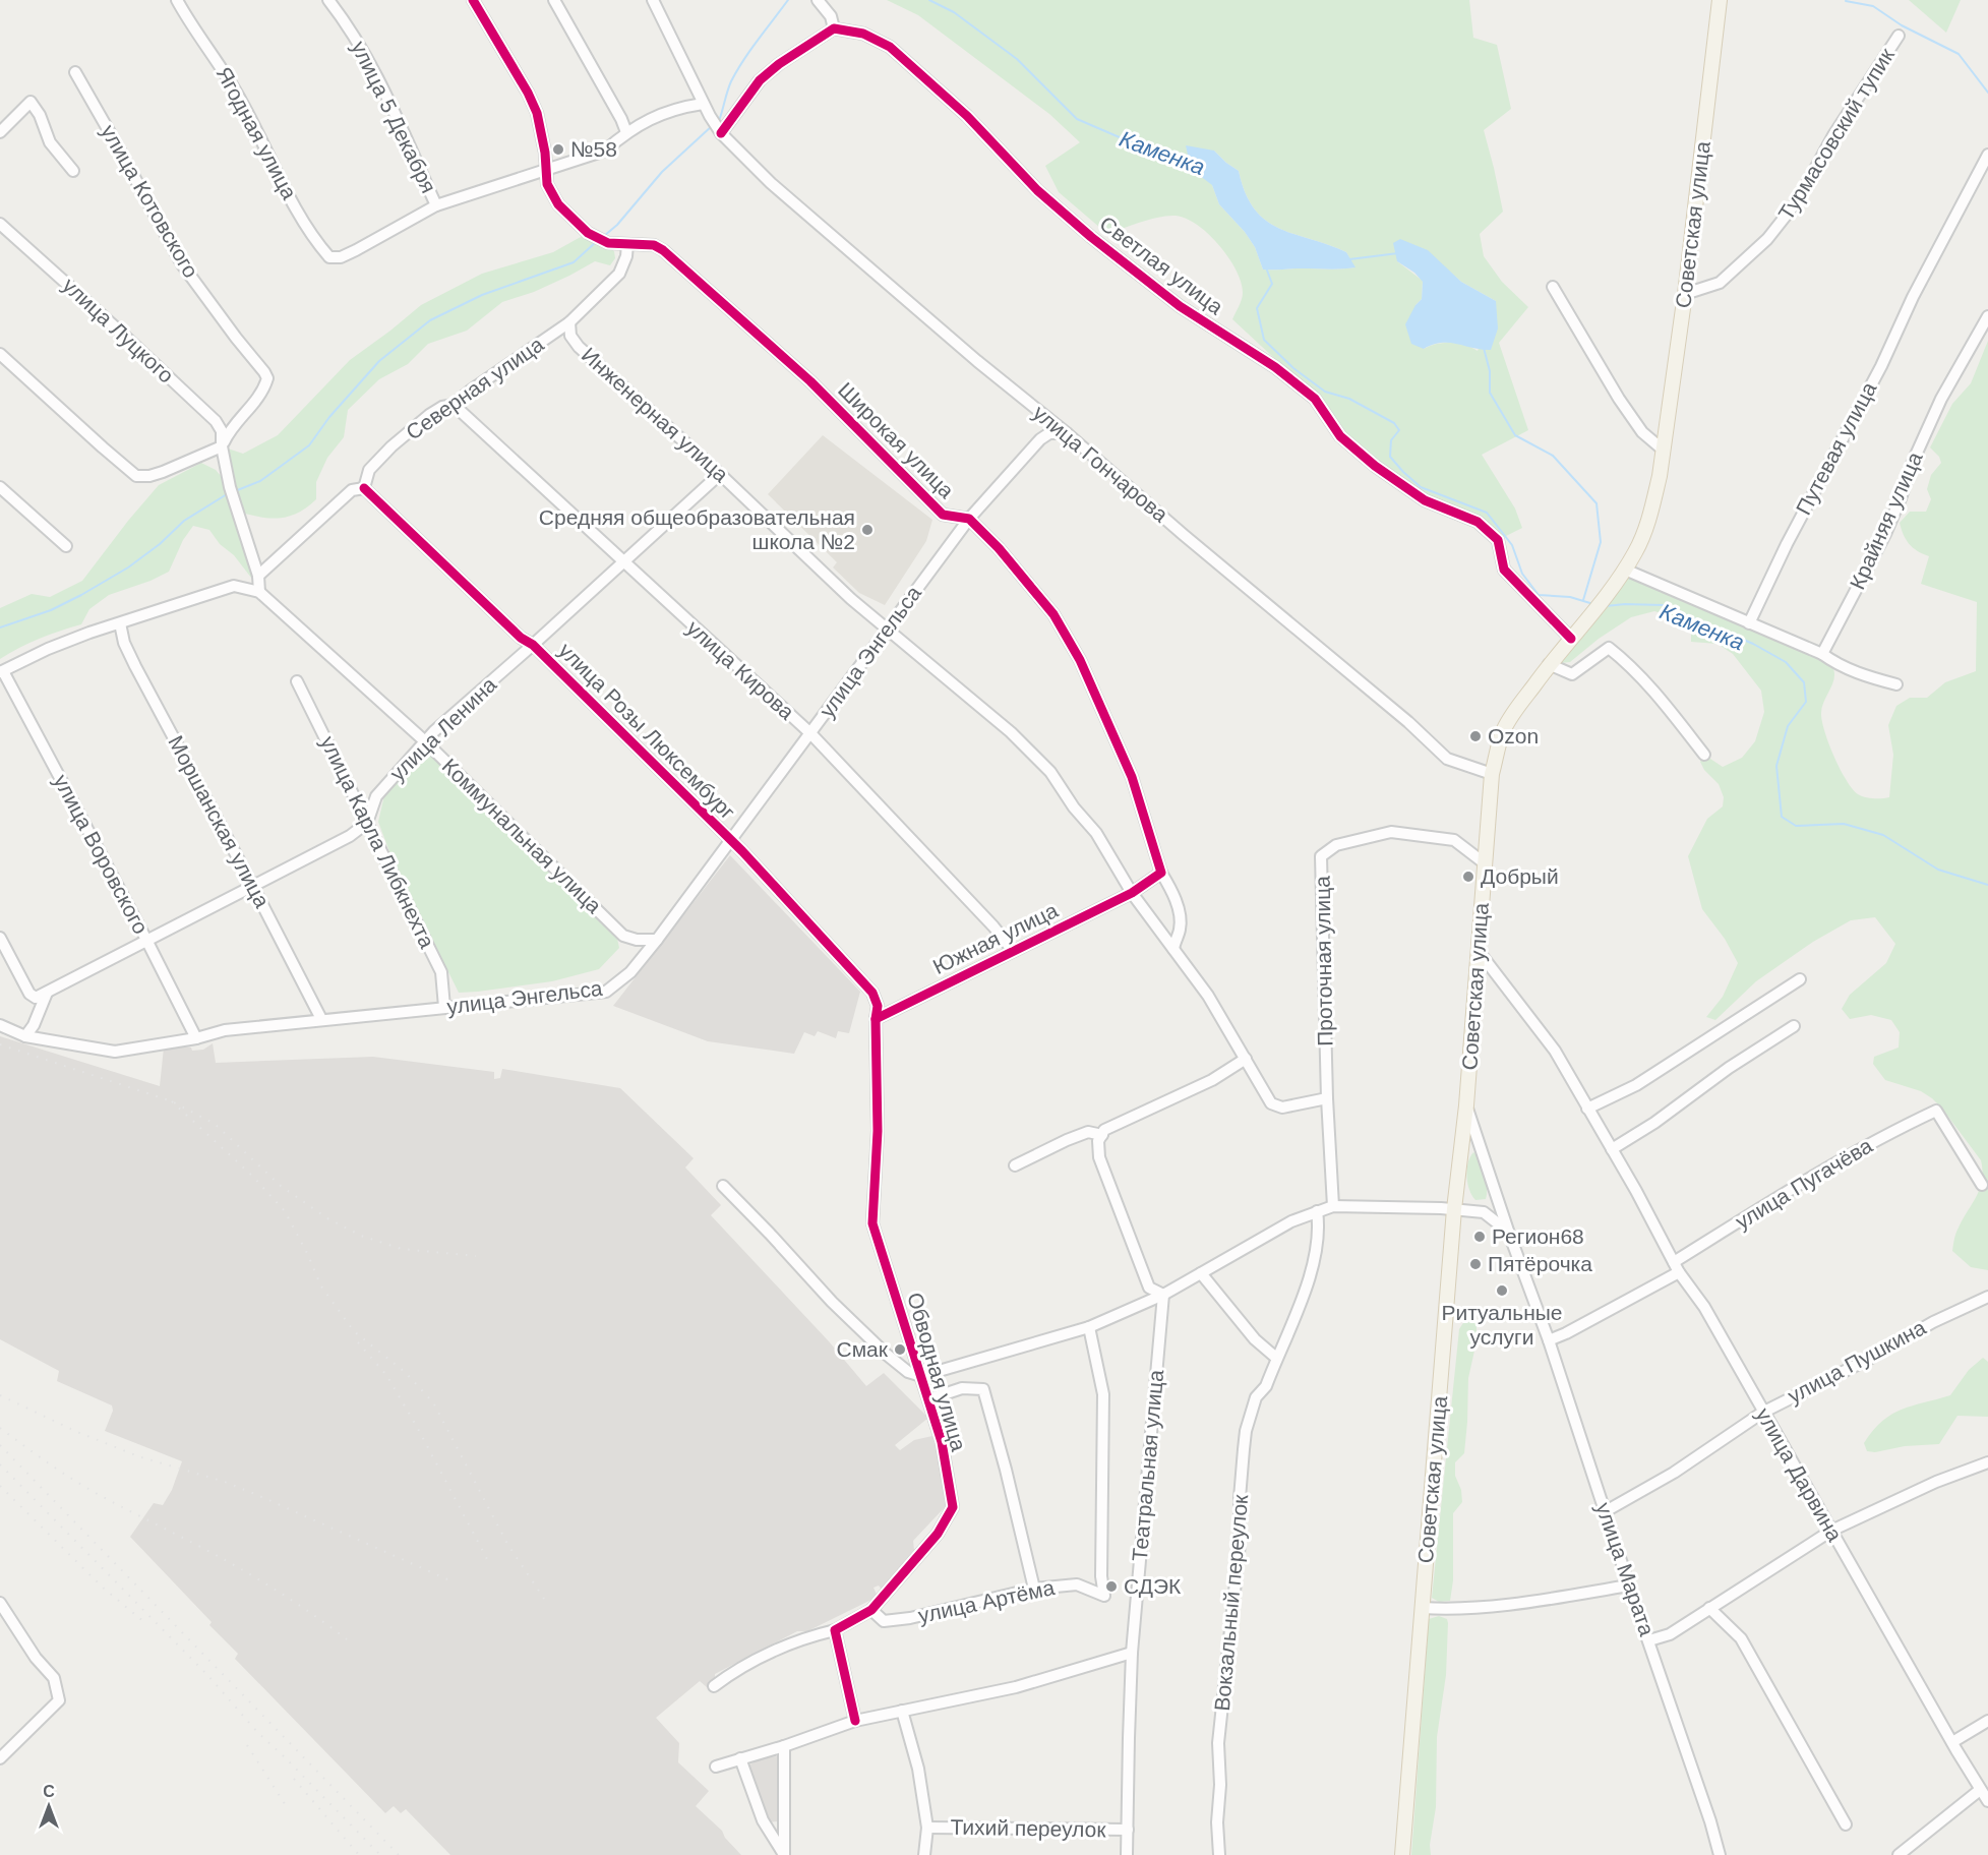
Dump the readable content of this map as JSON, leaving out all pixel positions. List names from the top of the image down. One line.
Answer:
{"streets":{"main road":["Советская улица"],"street":["улица 5 Декабря","Ягодная улица","Турмасовский тупик","улица Котовского","Светлая улица","улица Луцкого","Северная улица","Инженерная улица","Широкая улица","Путевая улица","улица Гончарова","Крайняя улица","улица Энгельса","улица Кирова","улица Ленина","улица Розы Люксембург","Моршанская улица","Коммунальная улица","улица Карла Либкнехта","улица Воровского","Южная улица","Проточная улица","улица Пугачёва","улица Пушкина","Обводная улица","Театральная улица","улица Дарвина","улица Марата","улица Артёма","Вокзальный переулок","Тихий переулок"]},"crossings":[["улица 5 Декабря","Ягодная улица"],["Турмасовский тупик","Советская улица"],["улица Котовского","улица Луцкого"],["Советская улица","Светлая улица"],["Советская улица","улица Гончарова"],["Советская улица","Проточная улица"],["Советская улица","улица Дарвина"],["Советская улица","улица Марата"],["Северная улица","Инженерная улица"],["Северная улица","Широкая улица"],["Северная улица","улица Кирова"],["Северная улица","улица Розы Люксембург"],["Инженерная улица","улица Энгельса"],["Инженерная улица","улица Ленина"],["Инженерная улица","Южная улица"],["Широкая улица","улица Гончарова"],["Широкая улица","улица Энгельса"],["улица Энгельса","улица Кирова"],["улица Энгельса","улица Розы Люксембург"],["улица Энгельса","Моршанская улица"],["улица Энгельса","Коммунальная улица"],["улица Энгельса","улица Карла Либкнехта"],["улица Энгельса","улица Воровского"],["улица Кирова","улица Ленина"],["улица Кирова","Южная улица"],["улица Ленина","улица Розы Люксембург"],["улица Ленина","Коммунальная улица"],["улица Ленина","улица Карла Либкнехта"],["улица Розы Люксембург","Южная улица"],["улица Розы Люксембург","Обводная улица"],["Южная улица","Обводная улица"],["улица Пугачёва","улица Дарвина"],["улица Пугачёва","улица Марата"],["улица Пушкина","улица Дарвина"],["улица Пушкина","улица Марата"],["Обводная улица","улица Артёма"],["Театральная улица","Тихий переулок"]],"water":["Каменка"],"places":["№58","Средняя общеобразовательная школа №2","Ozon","Добрый","Регион68","Пятёрочка","Ритуальные услуги","Смак","СДЭК"],"north":"top"}
